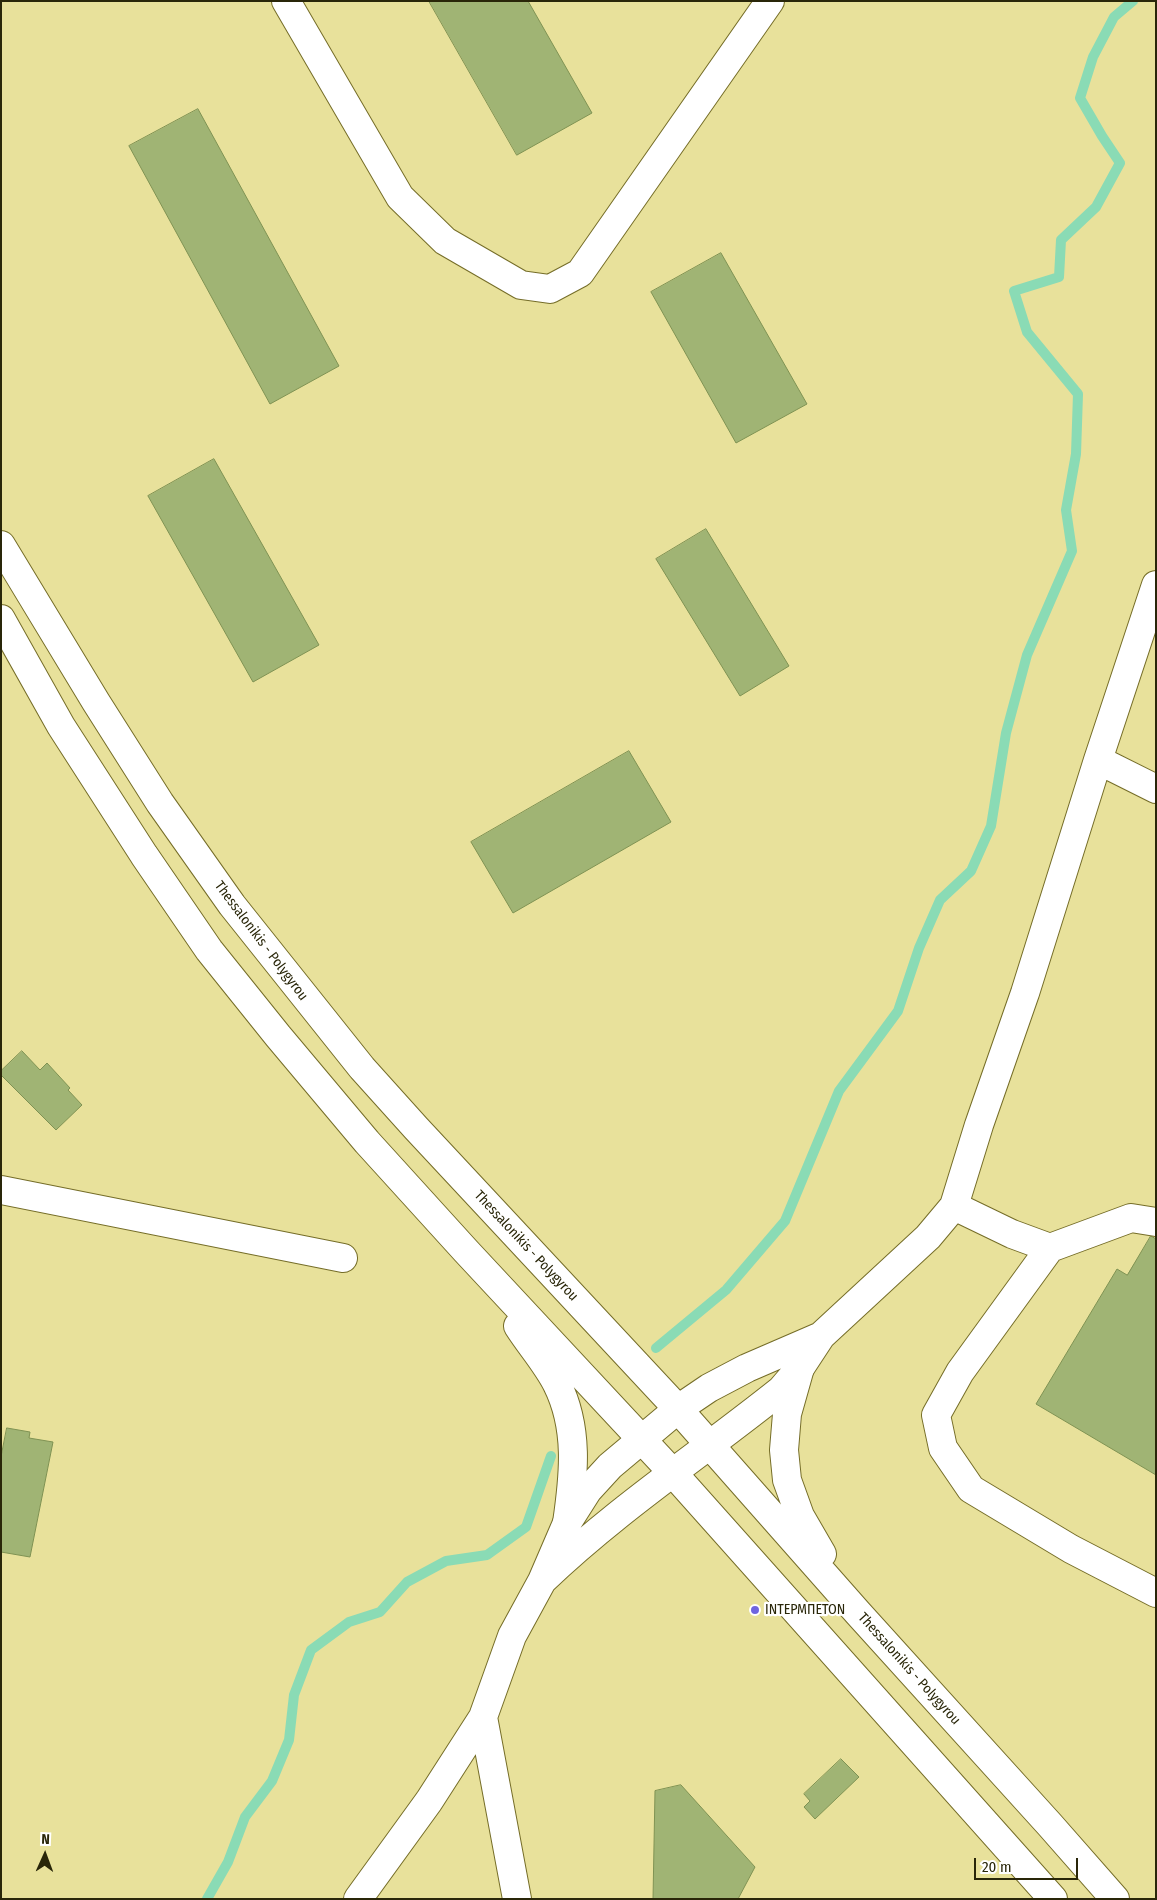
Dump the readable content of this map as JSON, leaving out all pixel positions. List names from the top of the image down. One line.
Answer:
{"streets":{"main road":["Thessalonikis - Polygyrou"]},"places":["ΙΝΤΕΡΜΠΕΤΟΝ"],"scale_bar":"20 m","north":"top"}
